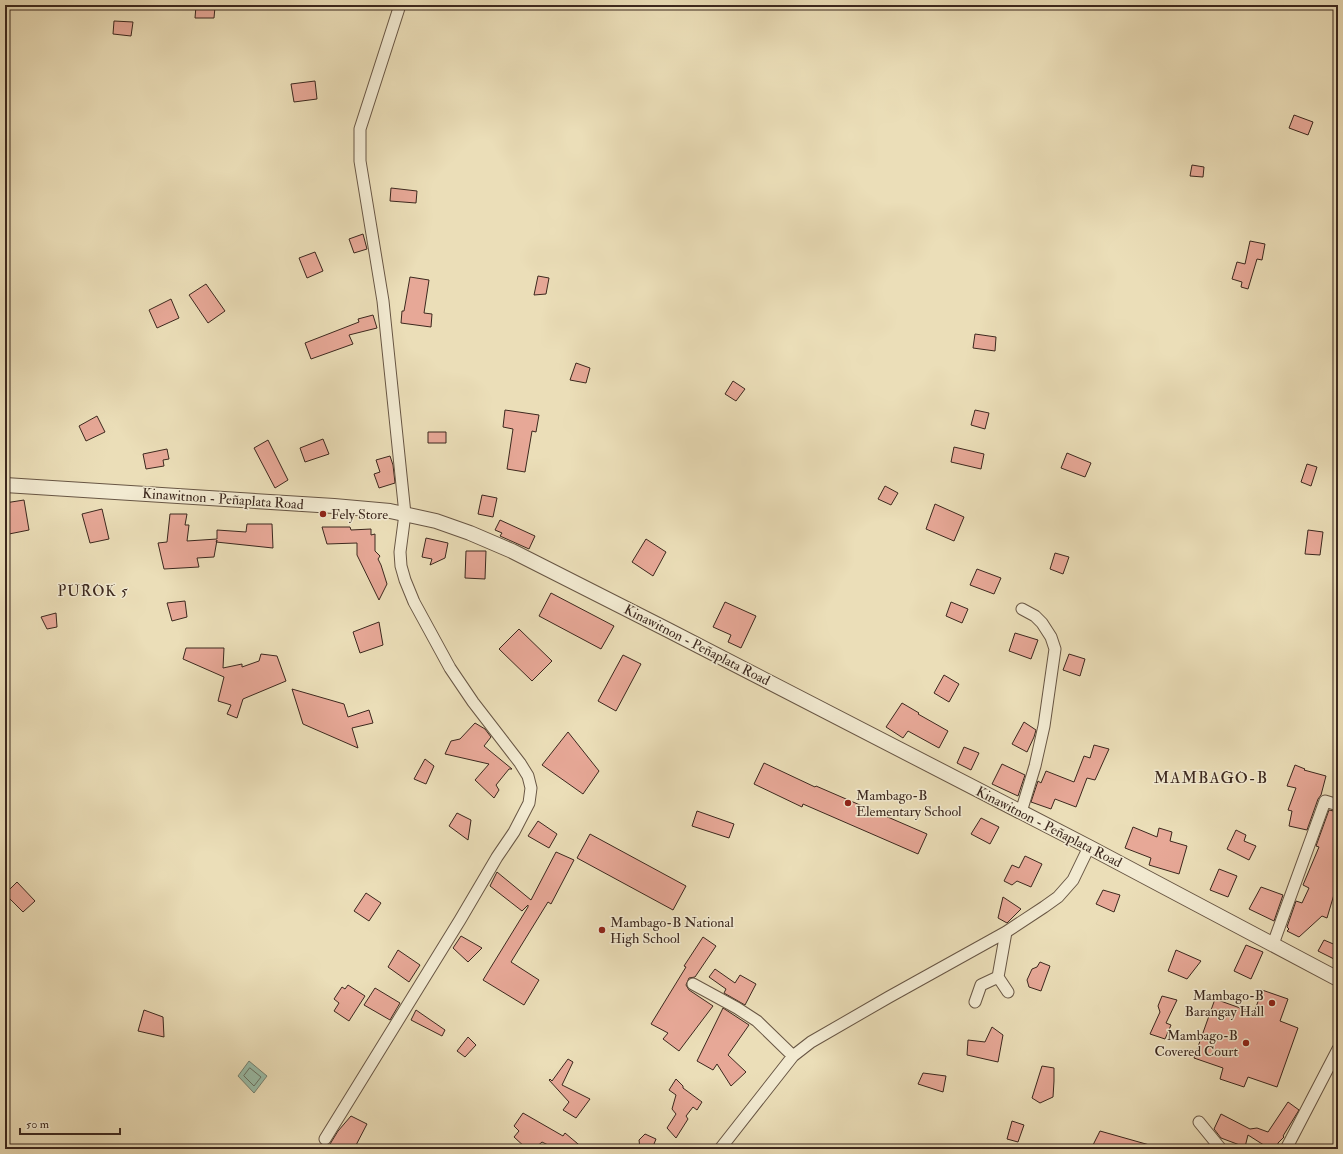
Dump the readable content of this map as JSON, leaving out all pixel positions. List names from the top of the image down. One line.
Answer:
{"streets":{"street":["Kinawitnon - Peñaplata Road"]},"districts":["PUROK 5","MAMBAGO-B"],"places":["Fely Store","Mambago-B Elementary School","Mambago-B National High School","Mambago-B Barangay Hall","Mambago-B Covered Court"],"scale_bar":"50 m"}
